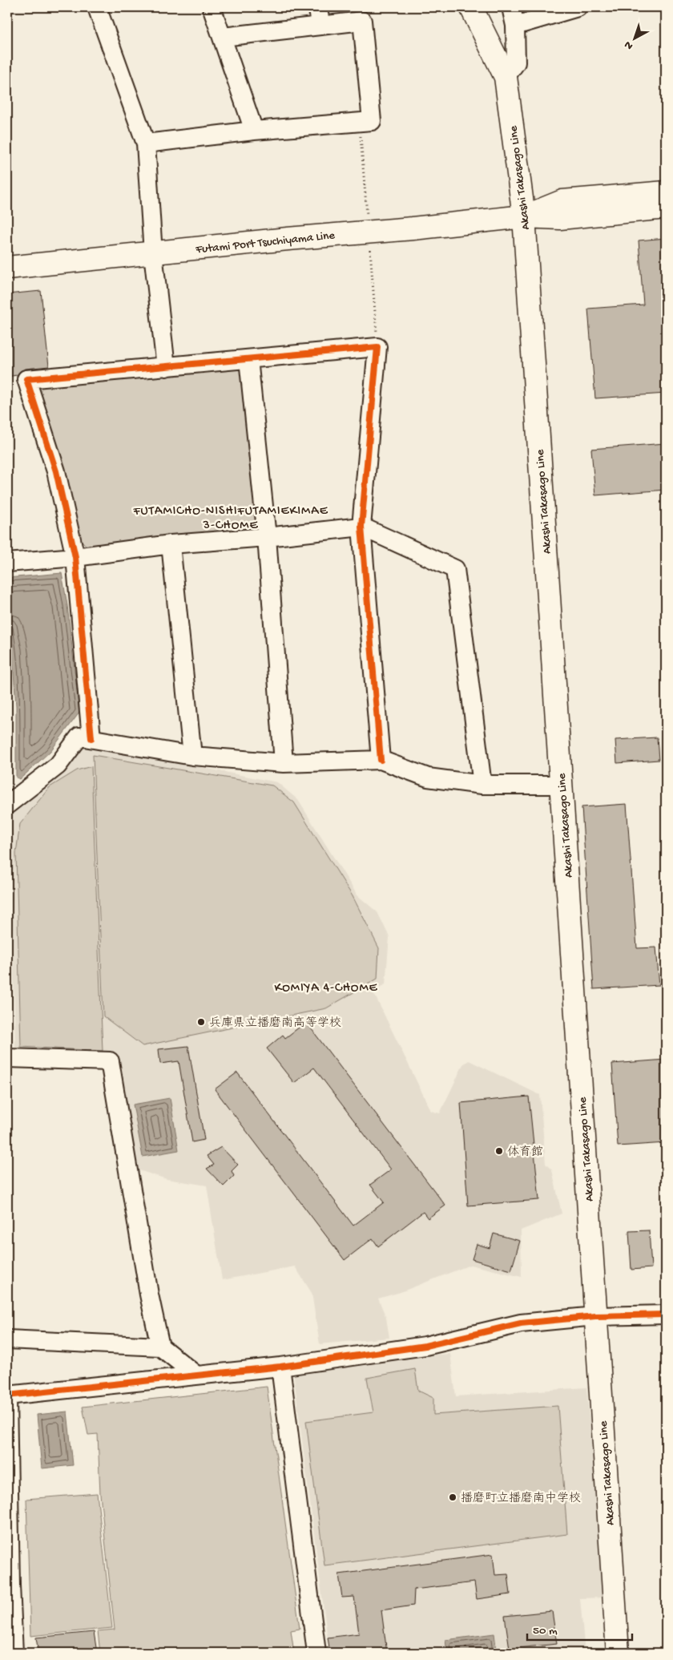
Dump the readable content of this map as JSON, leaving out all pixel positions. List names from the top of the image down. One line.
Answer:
{"streets":{"main road":["Akashi Takasago Line","Futami Port Tsuchiyama Line"]},"crossings":[["Akashi Takasago Line","Futami Port Tsuchiyama Line"]],"districts":["FUTAMICHO-NISHIFUTAMIEKIMAE 3-CHOME","KOMIYA 4-CHOME"],"places":["兵庫県立播磨南高等学校","体育館","播磨町立播磨南中学校"],"scale_bar":"50 m","north":"bottom left"}
